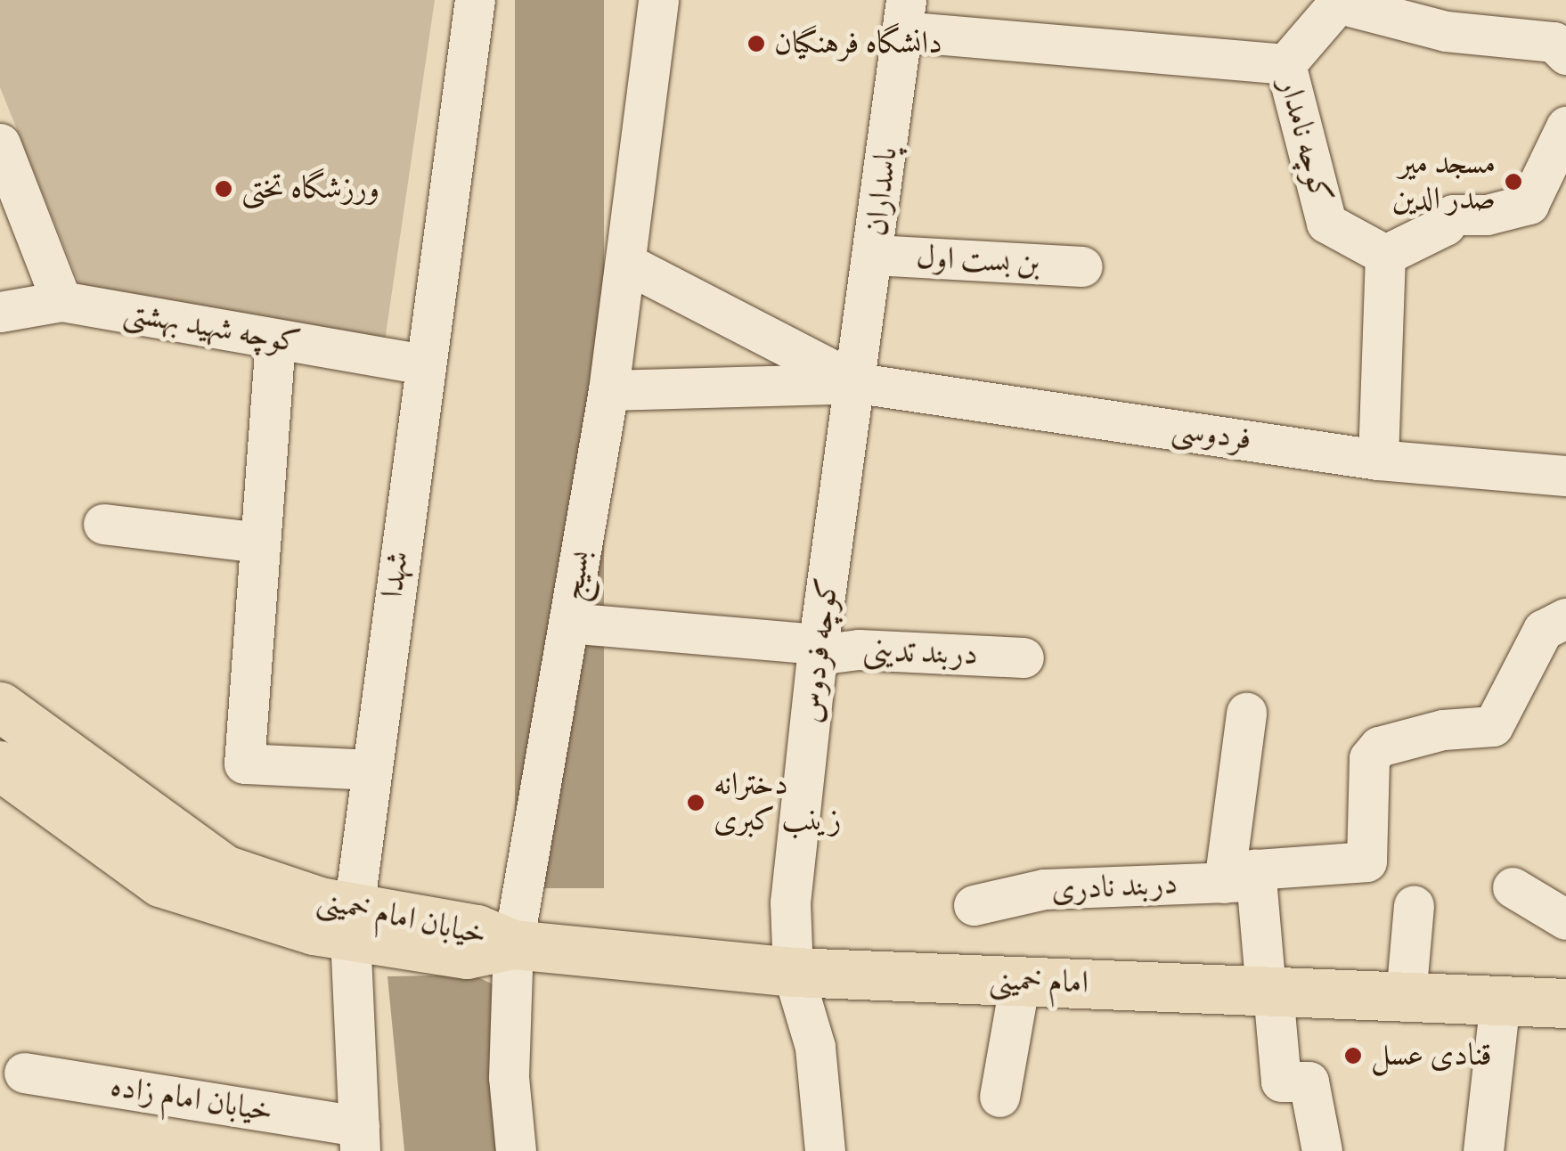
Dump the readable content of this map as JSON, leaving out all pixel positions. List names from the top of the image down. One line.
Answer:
{"streets":{"main road":["خیابان امام خمینی","امام خمینی"],"street":["کوچه نامدار","پاسداران","بن بست اول","کوچه شهید بهشتی","فردوسی","شهدا","بسیج","کوچه فردوس","دربند تدینی","دربند نادری","خیابان امام زاده"]},"crossings":[["کوچه نامدار","پاسداران"],["پاسداران","بن بست اول"],["پاسداران","فردوسی"],["پاسداران","کوچه فردوس"],["کوچه شهید بهشتی","شهدا"],["فردوسی","کوچه فردوس"],["شهدا","خیابان امام خمینی"],["شهدا","خیابان امام زاده"],["بسیج","دربند تدینی"],["بسیج","خیابان امام خمینی"],["بسیج","امام خمینی"],["کوچه فردوس","دربند تدینی"],["کوچه فردوس","امام خمینی"],["خیابان امام خمینی","امام خمینی"]],"places":["دانشگاه فرهنگیان","مسجد میر صدر الدین","ورزشگاه تختی","دخترانه زینب کبری","قنادی عسل"]}
